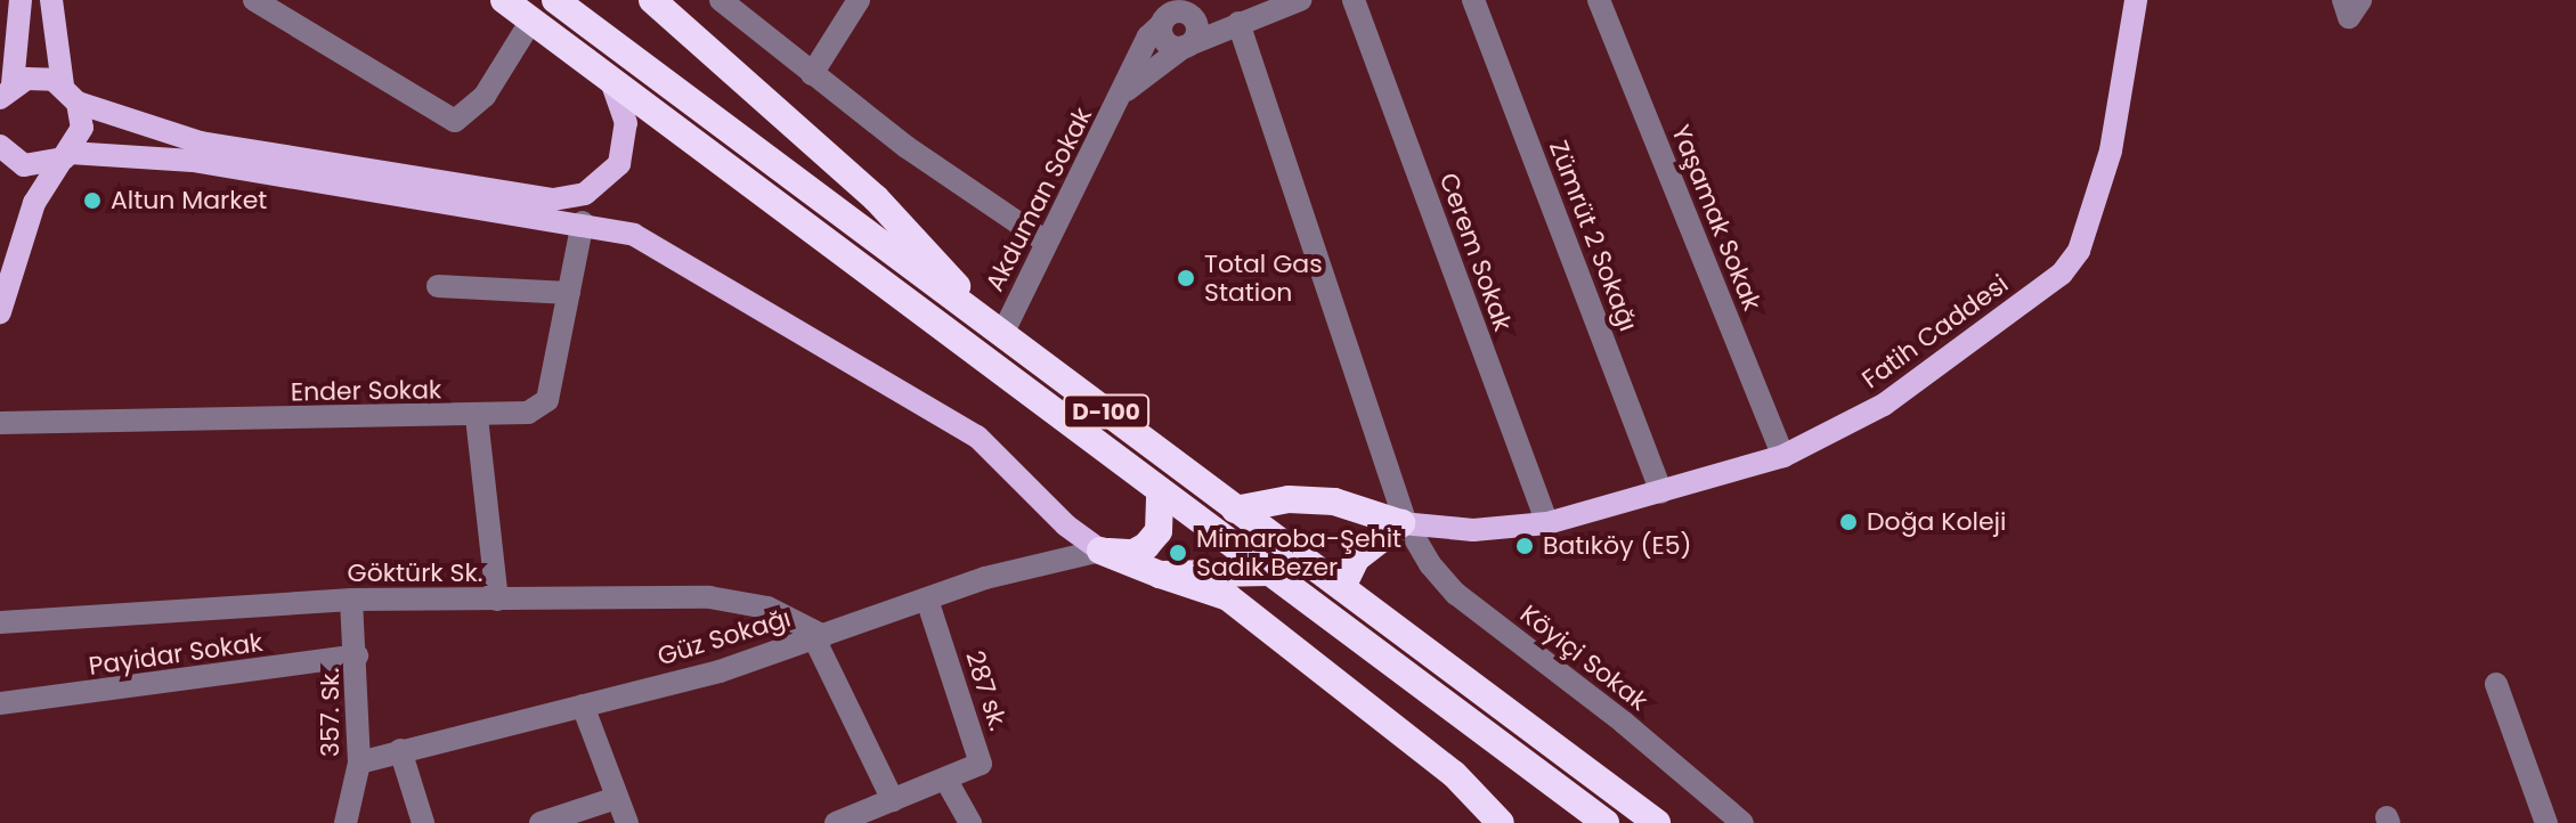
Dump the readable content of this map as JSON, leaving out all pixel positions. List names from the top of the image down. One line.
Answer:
{"streets":{"highway":["D-100"],"main road":["Fatih Caddesi"],"street":["Akduman Sokak","Yaşamak Sokak","Zümrüt 2 Sokağı","Cerem Sokak","Ender Sokak","Göktürk Sk.","Güz Sokağı","Payidar Sokak","Köyiçi Sokak","287 sk.","357. Sk."]},"crossings":[["Akduman Sokak","D-100"],["Akduman Sokak","Köyiçi Sokak"],["Yaşamak Sokak","Fatih Caddesi"],["Zümrüt 2 Sokağı","Fatih Caddesi"],["Cerem Sokak","Fatih Caddesi"],["Fatih Caddesi","Köyiçi Sokak"],["Göktürk Sk.","Güz Sokağı"],["Göktürk Sk.","357. Sk."],["Güz Sokağı","287 sk."],["Güz Sokağı","357. Sk."],["Payidar Sokak","357. Sk."]],"places":["Altun Market","Total Gas Station","Doğa Koleji","Batıköy (E5)","Mimaroba-Şehit Sadık Bezer"]}
